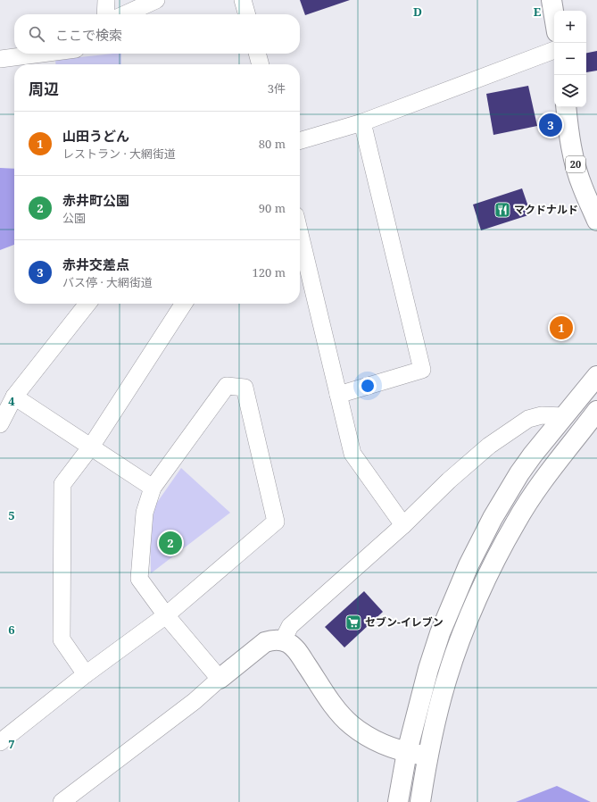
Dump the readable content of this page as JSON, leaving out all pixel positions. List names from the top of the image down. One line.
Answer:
{"streets":{"street":["20"]},"places":{"restaurant":["マクドナルド"],"supermarket":["セブン-イレブン"]},"page":{"map_buttons":["+","−"],"search":"ここで検索","heading":["周辺","3件"],"list":[{"mark":"1","name":"山田うどん","note":"レストラン · 大網街道","value":"80 m"},{"mark":"2","name":"赤井町公園","note":"公園","value":"90 m"},{"mark":"3","name":"赤井交差点","note":"バス停 · 大網街道","value":"120 m"}],"pins":["3","1","2"]},"grid":{"columns":["D","E"],"rows":["4","5","6","7"]}}
